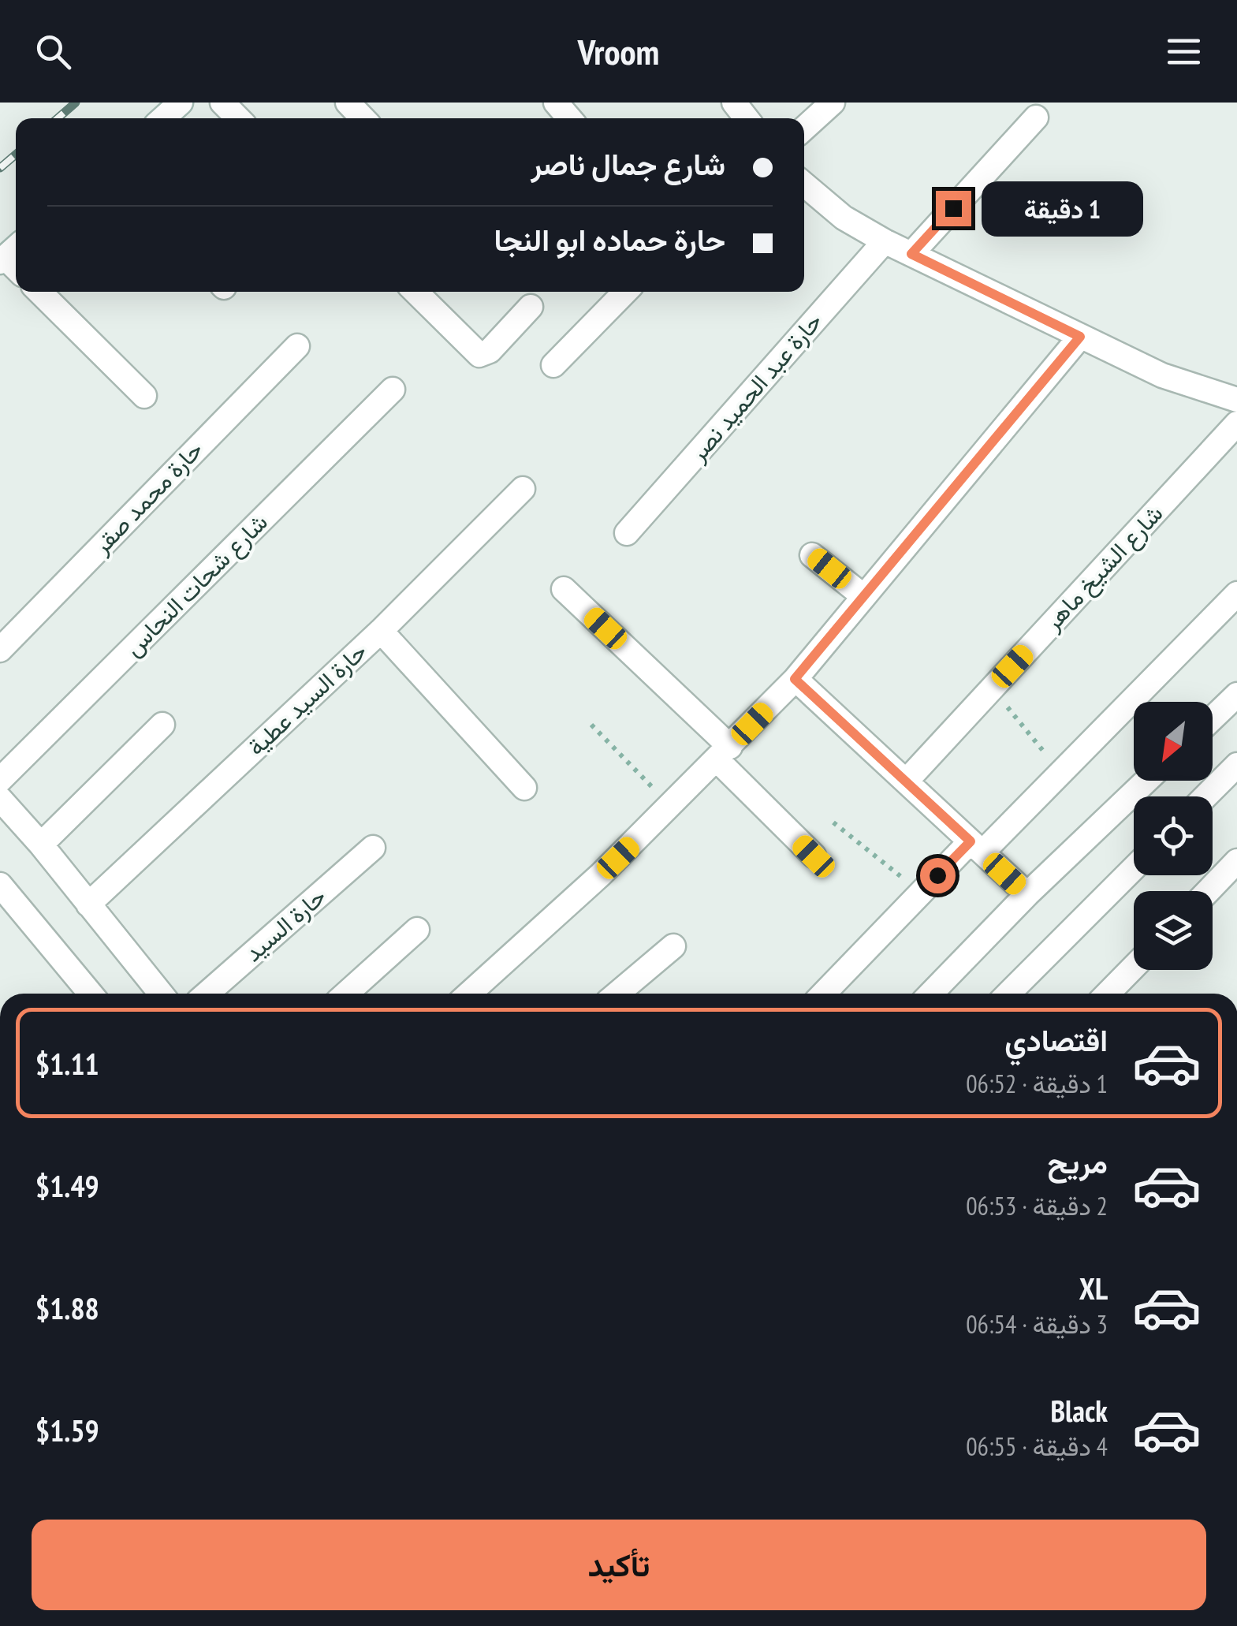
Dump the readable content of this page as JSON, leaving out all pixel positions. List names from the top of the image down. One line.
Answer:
{"streets":{"street":["حارة عبد الحميد نصر","حارة محمد صقر","شارع الشيخ ماهر","شارع شحات النحاس","حارة السيد عطية","حارة السيد"]},"north":"bottom left","page":{"header":"Vroom","banner":["شارع جمال ناصر","حارة حماده ابو النجا"],"bubble":"1 دقيقة","list":[{"name":"اقتصادي","note":"1 دقيقة · 06:52","value":"$1.11"},{"name":"مريح","note":"2 دقيقة · 06:53","value":"$1.49"},{"name":"XL","note":"3 دقيقة · 06:54","value":"$1.88"},{"name":"Black","note":"4 دقيقة · 06:55","value":"$1.59"}],"buttons":"تأكيد"}}
